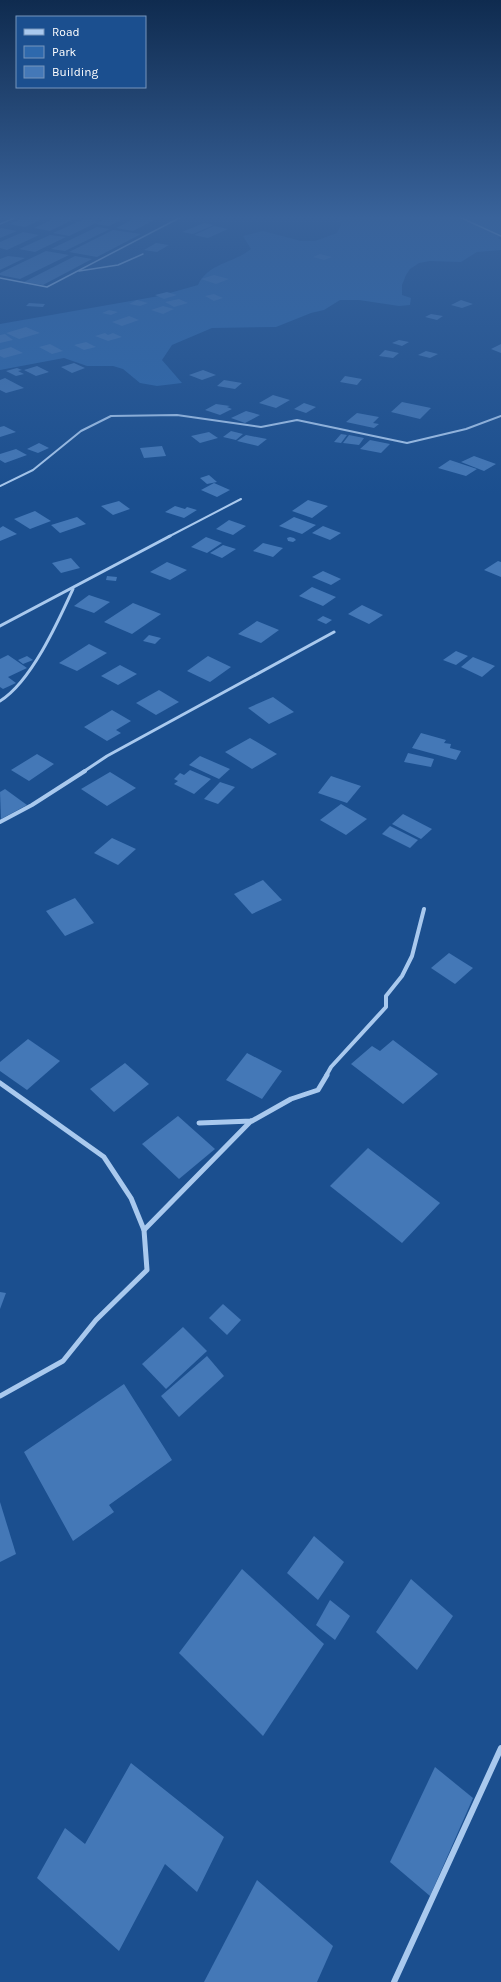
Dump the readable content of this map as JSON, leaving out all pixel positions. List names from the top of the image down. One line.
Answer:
{"legend":["Road","Park","Building"]}
